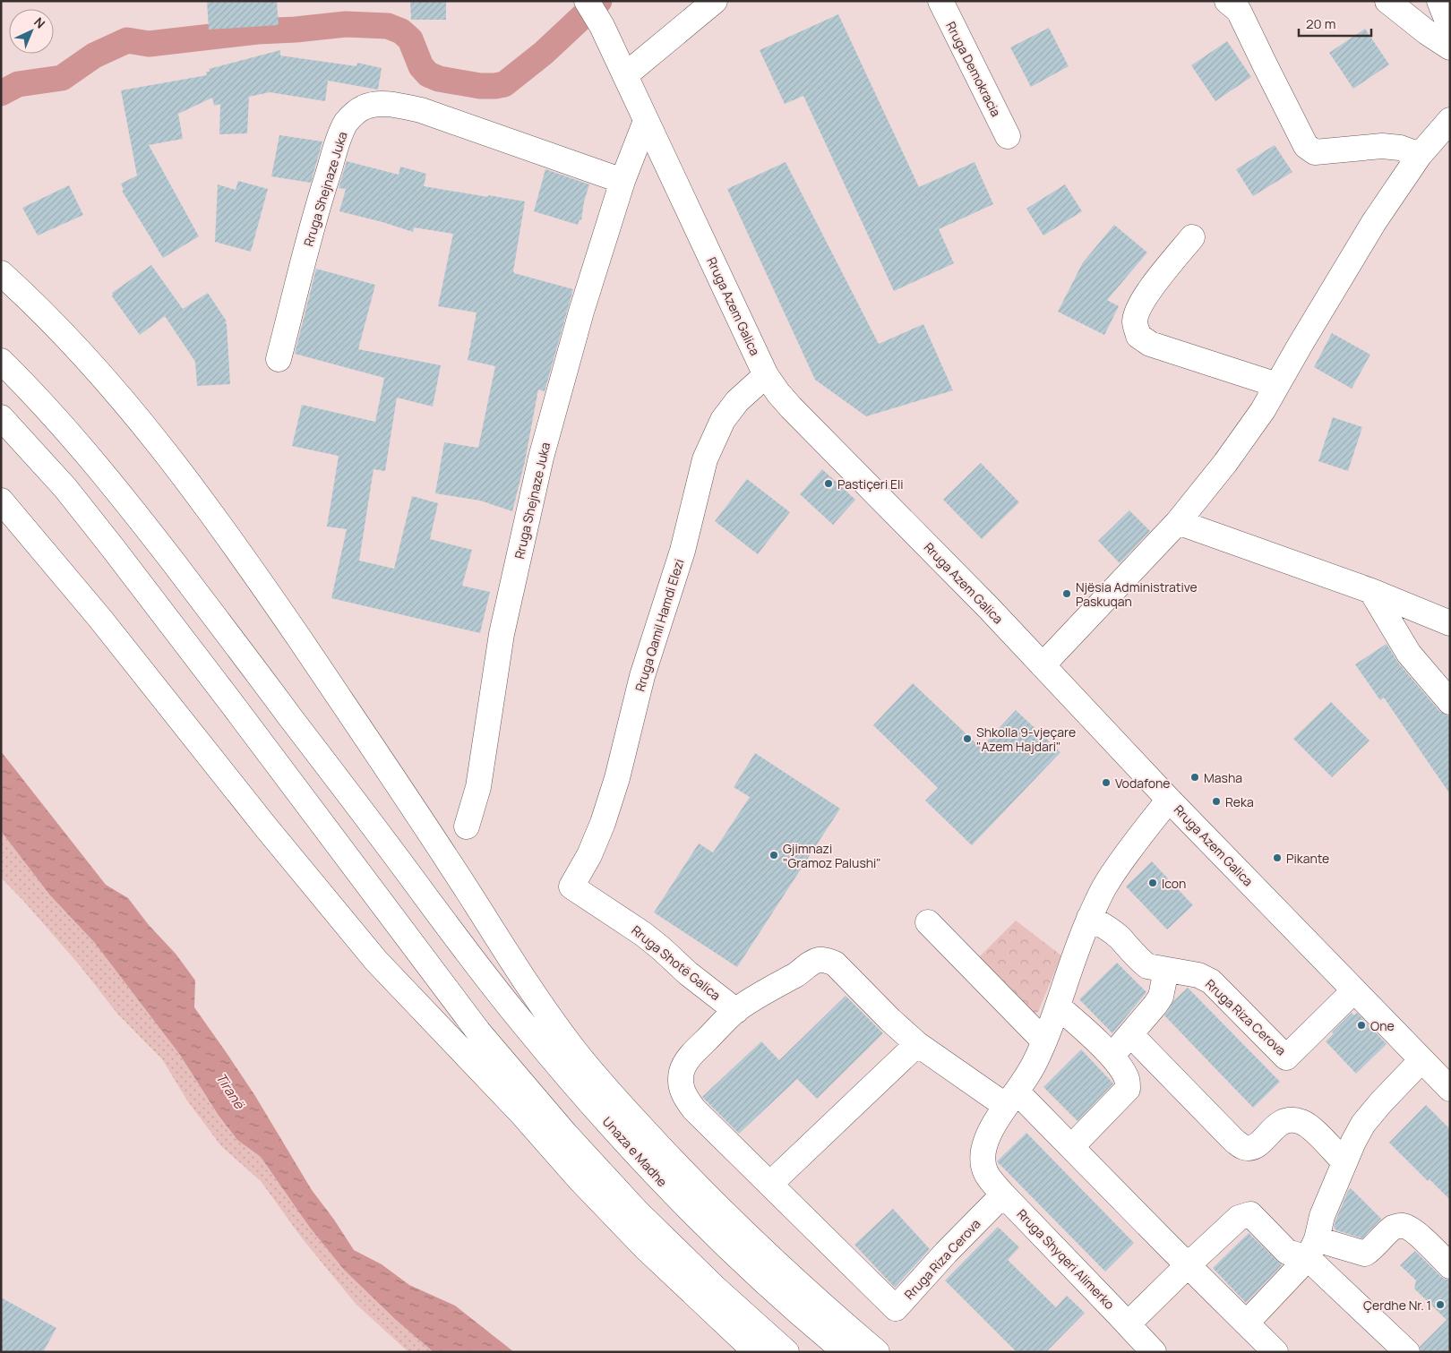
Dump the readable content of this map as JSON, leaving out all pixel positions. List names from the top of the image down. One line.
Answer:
{"streets":{"main road":["Rruga Demokracia","Rruga Shejnaze Juka","Rruga Azem Galica","Rruga Qamil Hamdi Elezi","Rruga Shotë Galica","Rruga Riza Cerova","Unaza e Madhe","Rruga Shyqeri Alimerko"]},"crossings":[["Rruga Shejnaze Juka","Rruga Azem Galica"],["Rruga Azem Galica","Rruga Qamil Hamdi Elezi"],["Rruga Azem Galica","Rruga Riza Cerova"],["Rruga Qamil Hamdi Elezi","Rruga Shotë Galica"],["Rruga Shotë Galica","Rruga Riza Cerova"],["Rruga Riza Cerova","Rruga Shyqeri Alimerko"]],"water":["Tiranë"],"places":["Pastiçeri Eli","Njësia Administrative Paskuqan","Shkolla 9-vjeçare \"Azem Hajdari\"","Masha","Vodafone","Reka","Gjimnazi \"Gramoz Palushi\"","Pikante","Icon","One","Çerdhe Nr. 1"],"scale_bar":"20 m","north":"top right"}
